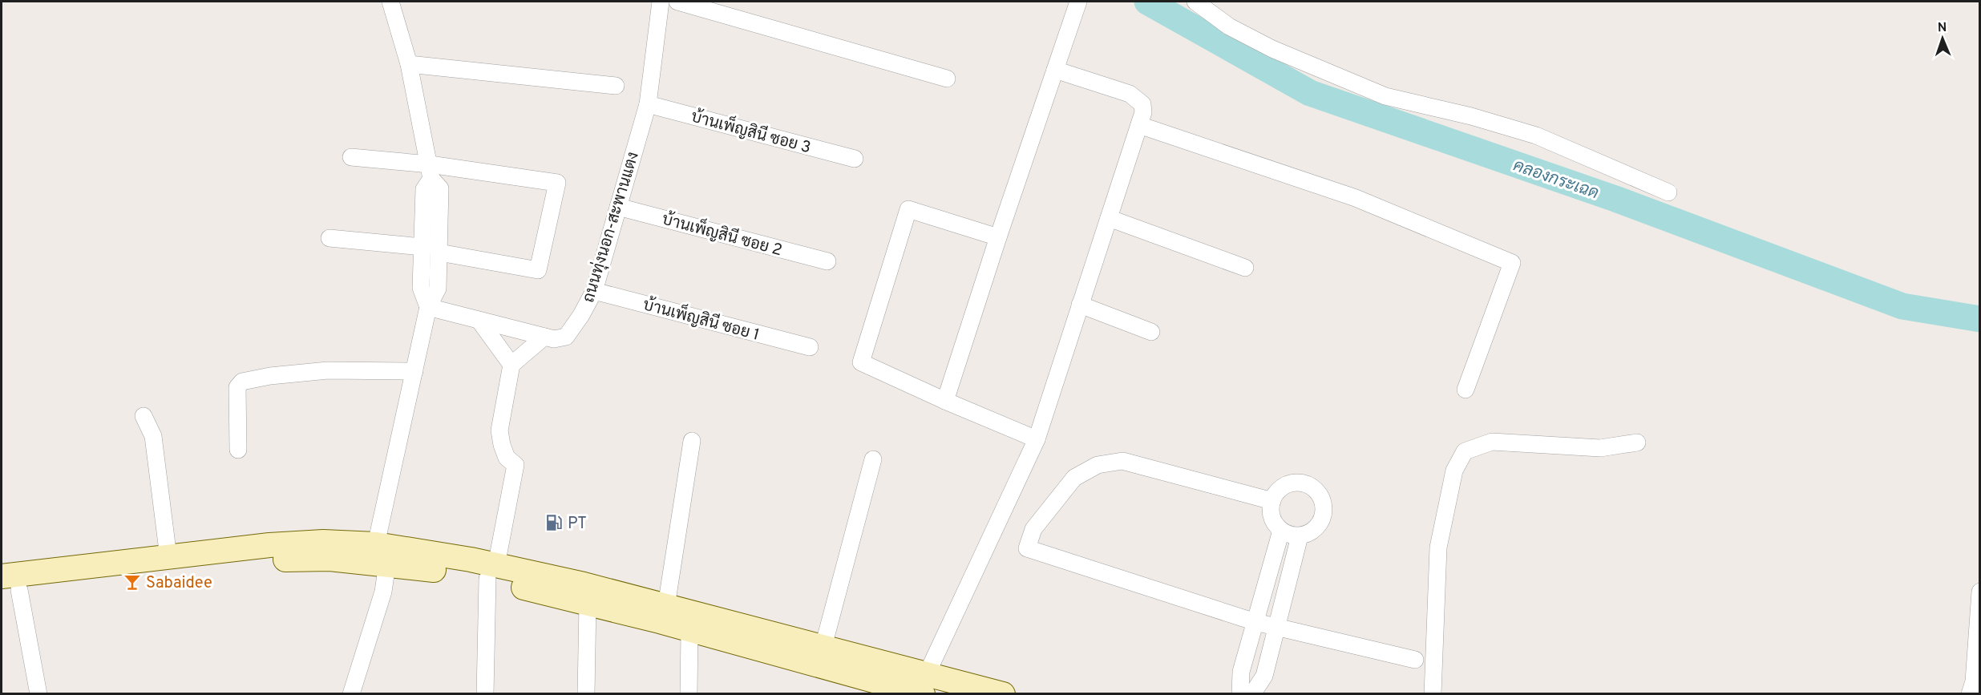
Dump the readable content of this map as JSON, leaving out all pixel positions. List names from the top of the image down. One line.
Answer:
{"streets":{"street":["บ้านเพ็ญสินี ซอย 3","ถนนทุ่งนอก-สะพานแตง","บ้านเพ็ญสินี ซอย 2","บ้านเพ็ญสินี ซอย 1"]},"crossings":[["บ้านเพ็ญสินี ซอย 3","ถนนทุ่งนอก-สะพานแตง"],["ถนนทุ่งนอก-สะพานแตง","บ้านเพ็ญสินี ซอย 2"],["ถนนทุ่งนอก-สะพานแตง","บ้านเพ็ญสินี ซอย 1"]],"water":["คลองกระเฉด"],"places":{"fuel station":["PT"],"bar":["Sabaidee"]},"north":"top"}
